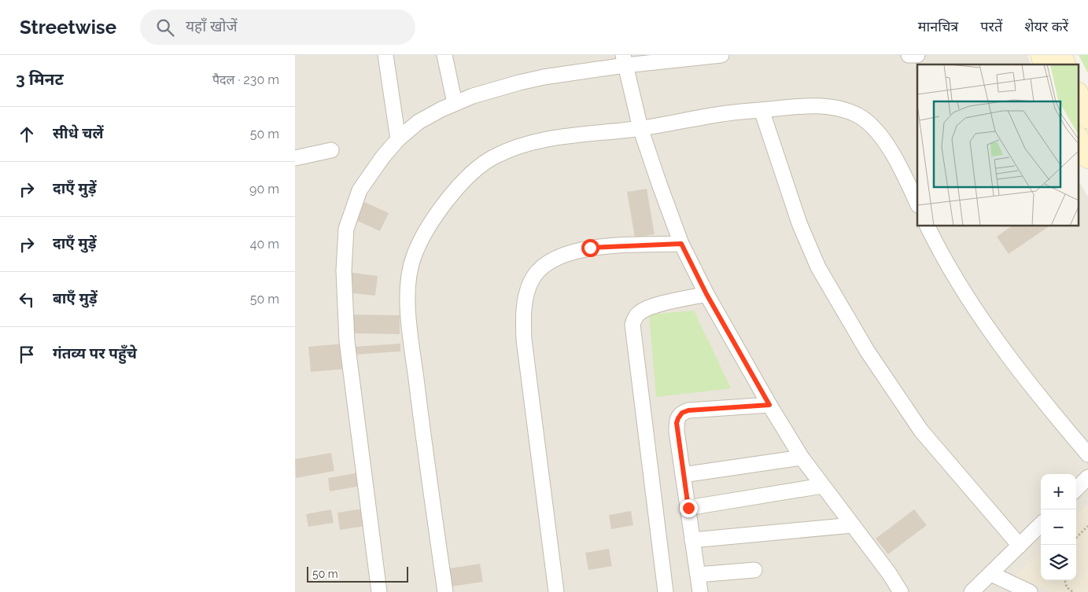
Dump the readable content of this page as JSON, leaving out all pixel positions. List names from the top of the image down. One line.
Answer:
{"scale_bar":"50 m","page":{"header":"Streetwise","search":"यहाँ खोजें","nav":["मानचित्र","परतें","शेयर करें"],"heading":["3 मिनट","पैदल · 230 m"],"list":[["सीधे चलें","50 m"],["दाएँ मुड़ें","90 m"],["दाएँ मुड़ें","40 m"],["बाएँ मुड़ें","50 m"],"गंतव्य पर पहुँचे"],"map_buttons":["+","−"],"scale":"50 m"}}
